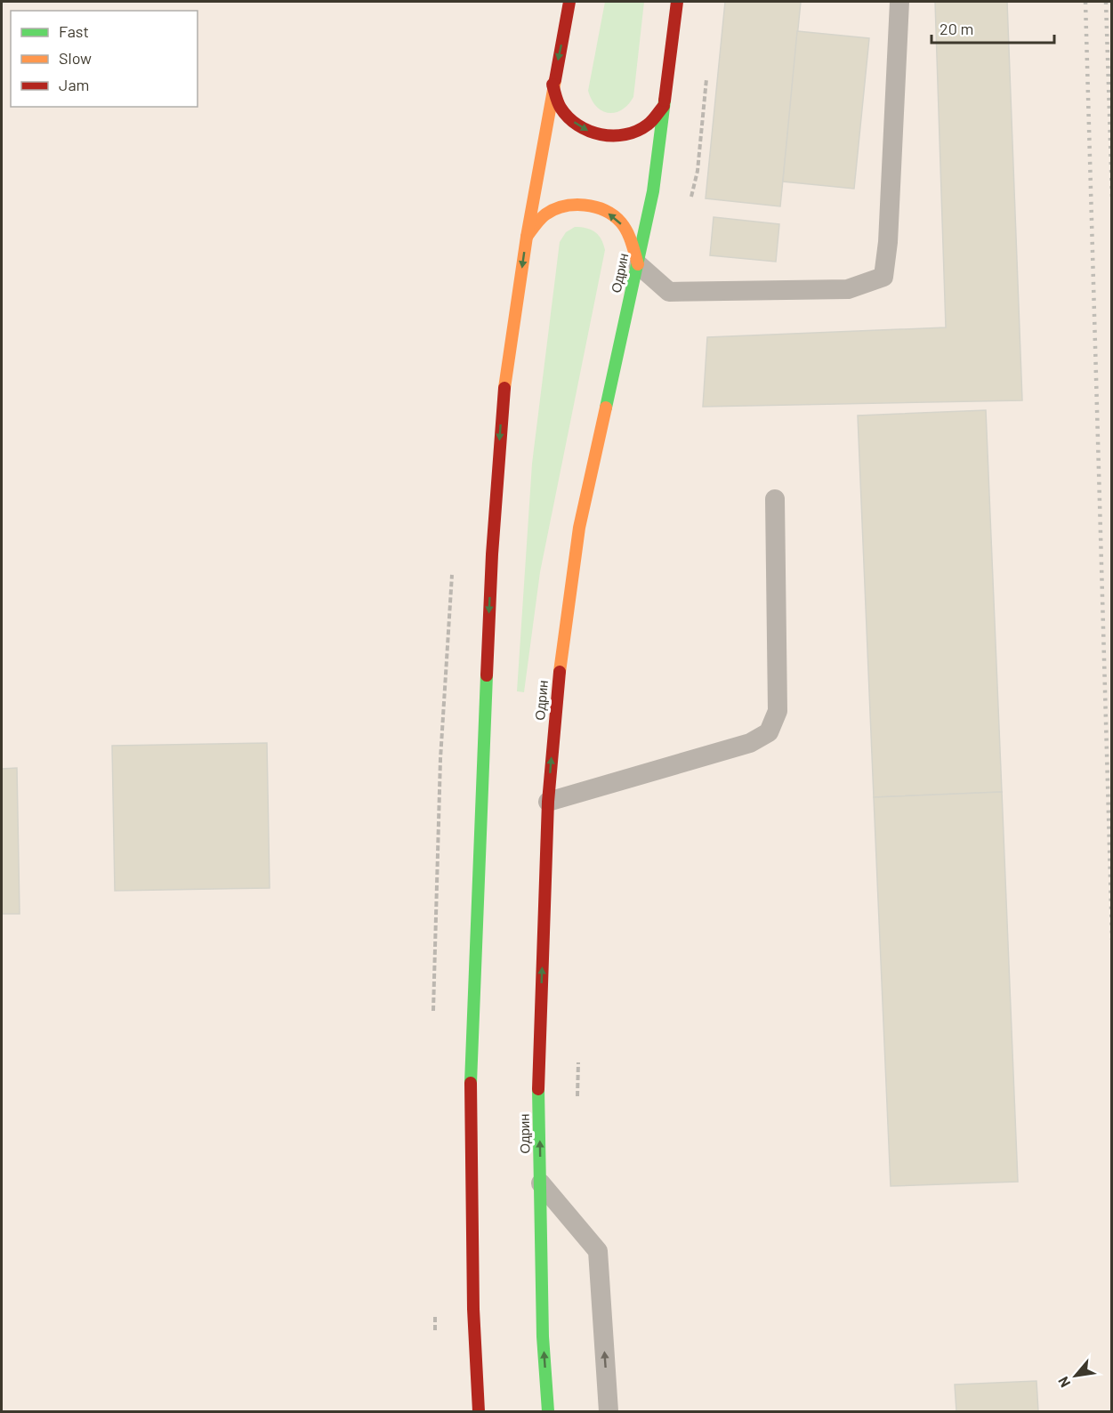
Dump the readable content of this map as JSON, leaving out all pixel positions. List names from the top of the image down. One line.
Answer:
{"streets":{"main road":["Одрин"]},"legend":["Fast","Slow","Jam"],"scale_bar":"20 m","north":"bottom left"}
